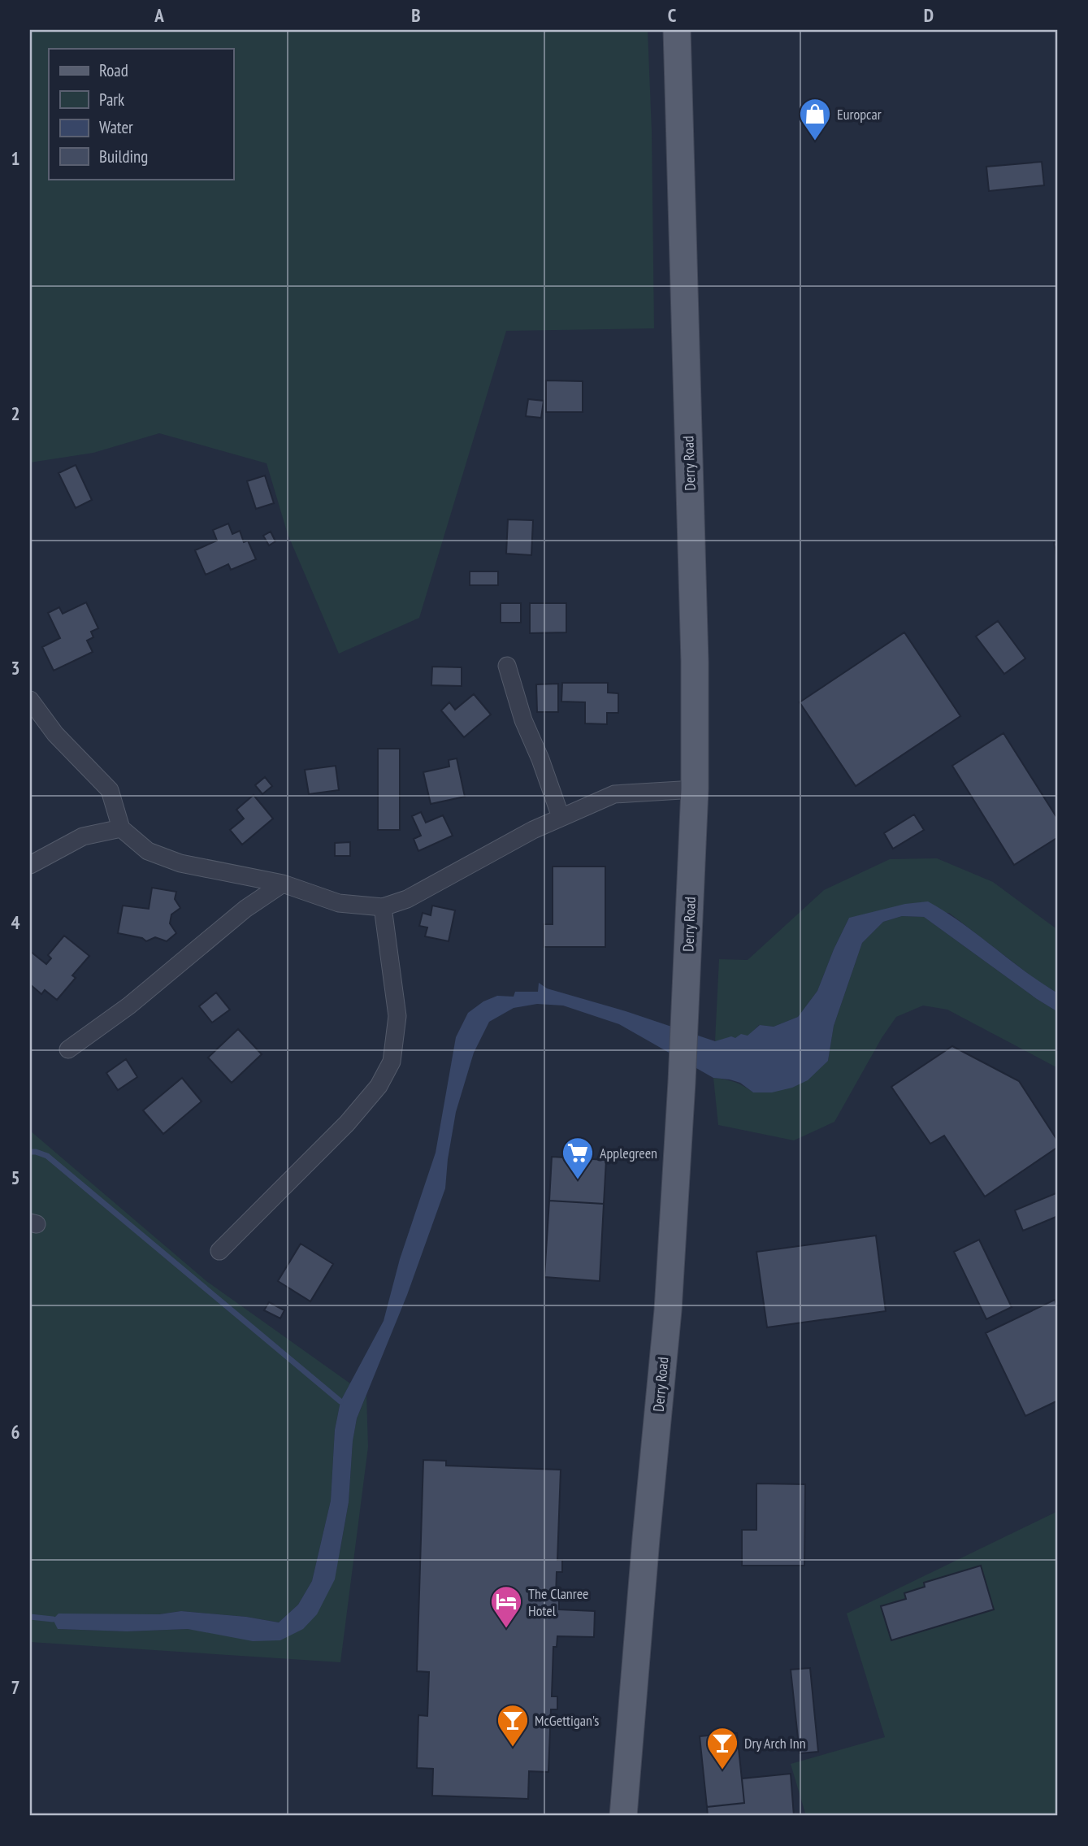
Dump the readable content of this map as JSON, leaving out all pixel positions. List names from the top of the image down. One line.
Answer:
{"streets":{"main road":["Derry Road"]},"places":{"shop":["Europcar"],"supermarket":["Applegreen"],"hotel":["The Clanree Hotel"],"bar":["McGettigan's","Dry Arch Inn"]},"legend":["Road","Park","Water","Building"],"grid":{"columns":["A","B","C","D"],"rows":["1","2","3","4","5","6","7"]}}
